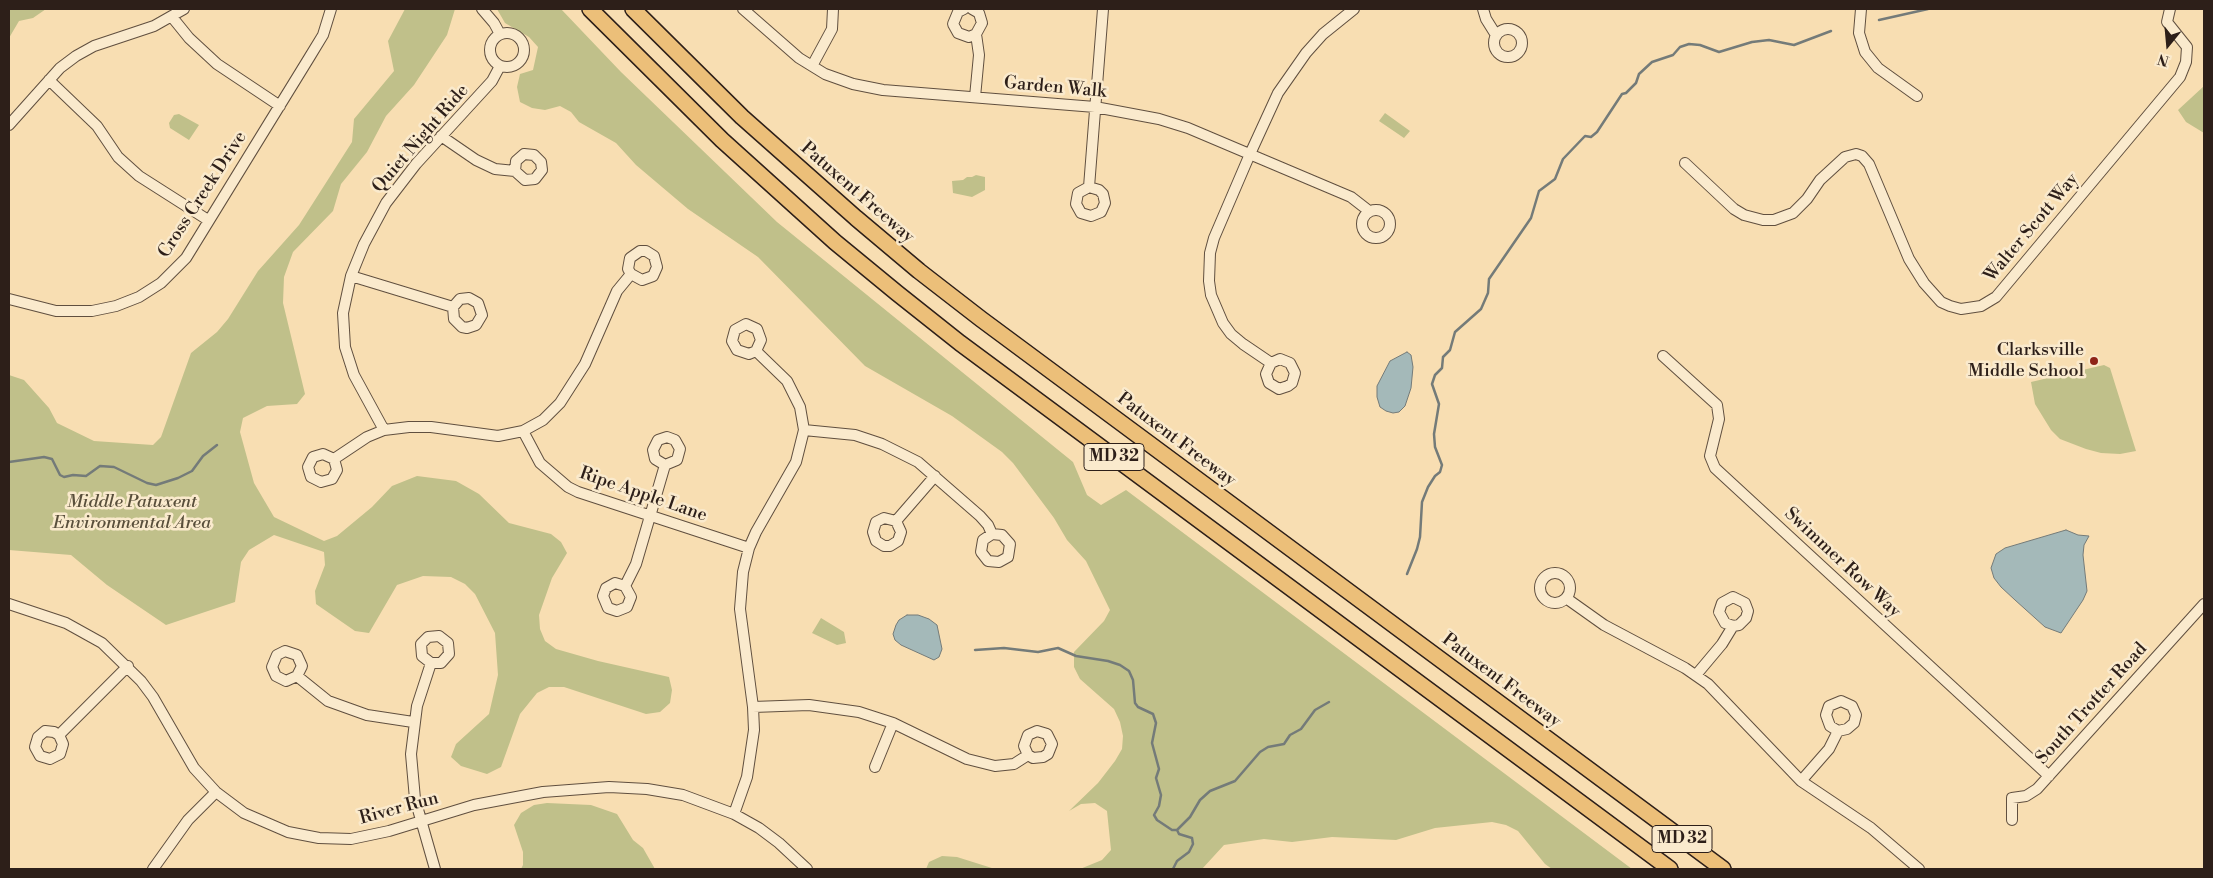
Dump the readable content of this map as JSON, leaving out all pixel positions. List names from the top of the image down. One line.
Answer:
{"streets":{"highway":["Patuxent Freeway","MD 32"],"street":["Garden Walk","Quiet Night Ride","Cross Creek Drive","Walter Scott Way","Ripe Apple Lane","Swimmer Row Way","South Trotter Road","River Run"]},"crossings":[["Swimmer Row Way","South Trotter Road"]],"parks":["Middle Patuxent Environmental Area"],"places":["Clarksville Middle School"],"north":"bottom"}
